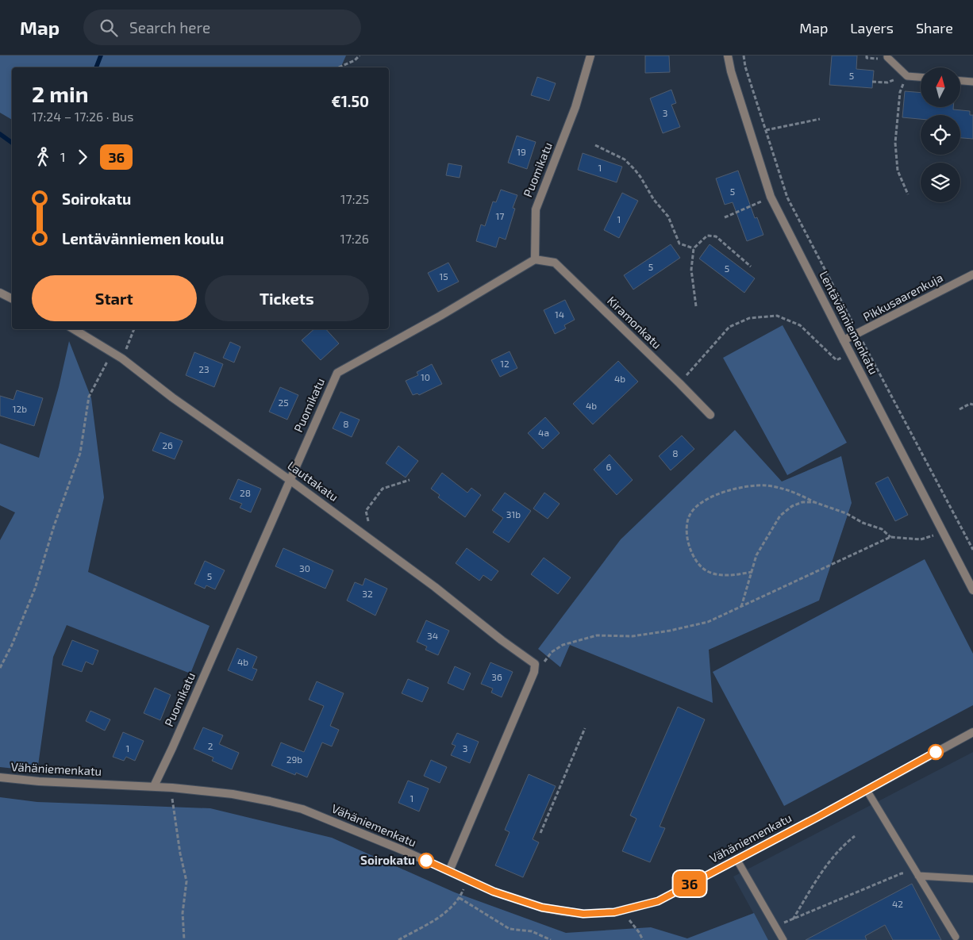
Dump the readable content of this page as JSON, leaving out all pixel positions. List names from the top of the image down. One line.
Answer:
{"streets":{"street":["Puomikatu","Pikkusaarenkuja","Kiramonkatu","Lentävänniemenkatu","Lauttakatu","Vähäniemenkatu"]},"crossings":[["Puomikatu","Kiramonkatu"],["Puomikatu","Lauttakatu"],["Puomikatu","Vähäniemenkatu"],["Pikkusaarenkuja","Lentävänniemenkatu"]],"places":["Soirokatu"],"lines":["bus line 36"],"house_numbers":["5","3","19","1","5","17","1","5","5","15","14","12","23","10","4b","25","4b","12b","8","4a","26","8","6","28","31b","30","5","32","34","4b","36","2","1","3","29b","1","42"],"north":"top","page":{"header":"Map","search":"Search here","nav":["Map","Layers","Share"],"on_map":"36","heading":["2 min","17:24 – 17:26 · Bus","€1.50"],"legs":["1","36"],"list":[{"name":"Soirokatu","value":"17:25"},{"name":"Lentävänniemen koulu","value":"17:26"}],"buttons":["Start","Tickets"]}}
